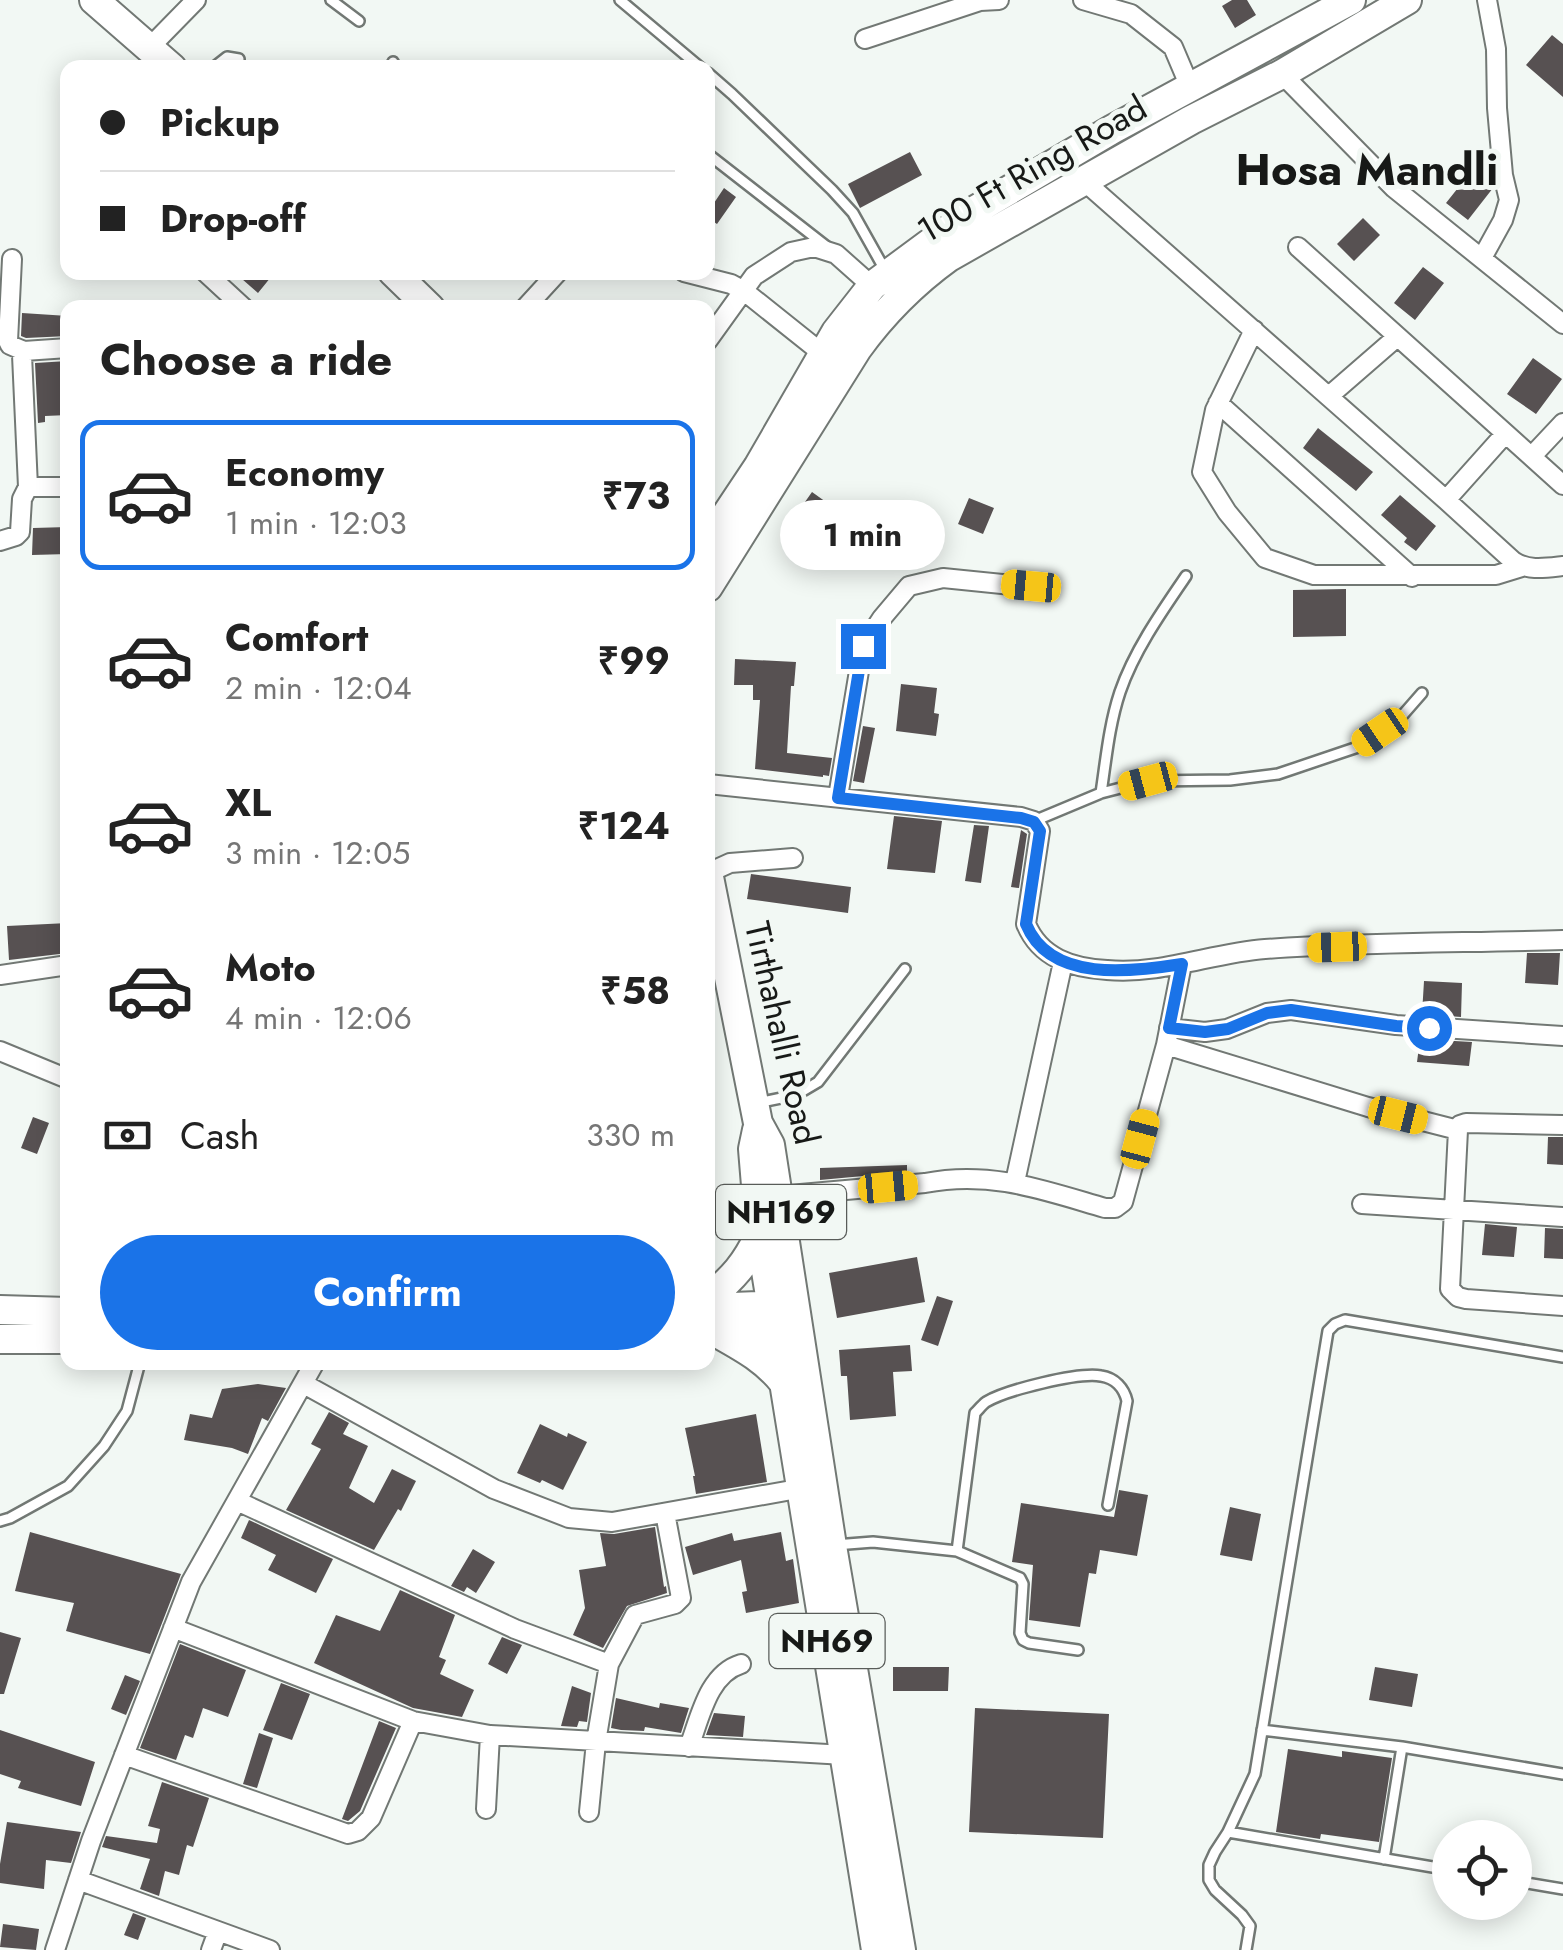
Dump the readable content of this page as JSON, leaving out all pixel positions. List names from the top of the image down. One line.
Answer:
{"streets":{"main road":["100 Ft Ring Road","Tirthahalli Road","NH169","NH69"]},"crossings":[["Tirthahalli Road","NH169"],["Tirthahalli Road","NH69"],["NH169","NH69"]],"districts":["Hosa Mandli"],"page":{"banner":["Pickup","Drop-off"],"heading":"Choose a ride","list":[{"name":"Economy","note":"1 min · 12:03","value":"₹73"},{"name":"Comfort","note":"2 min · 12:04","value":"₹99"},{"name":"XL","note":"3 min · 12:05","value":"₹124"},{"name":"Moto","note":"4 min · 12:06","value":"₹58"}],"bubble":"1 min","pay":["Cash","330 m"],"buttons":"Confirm"}}
